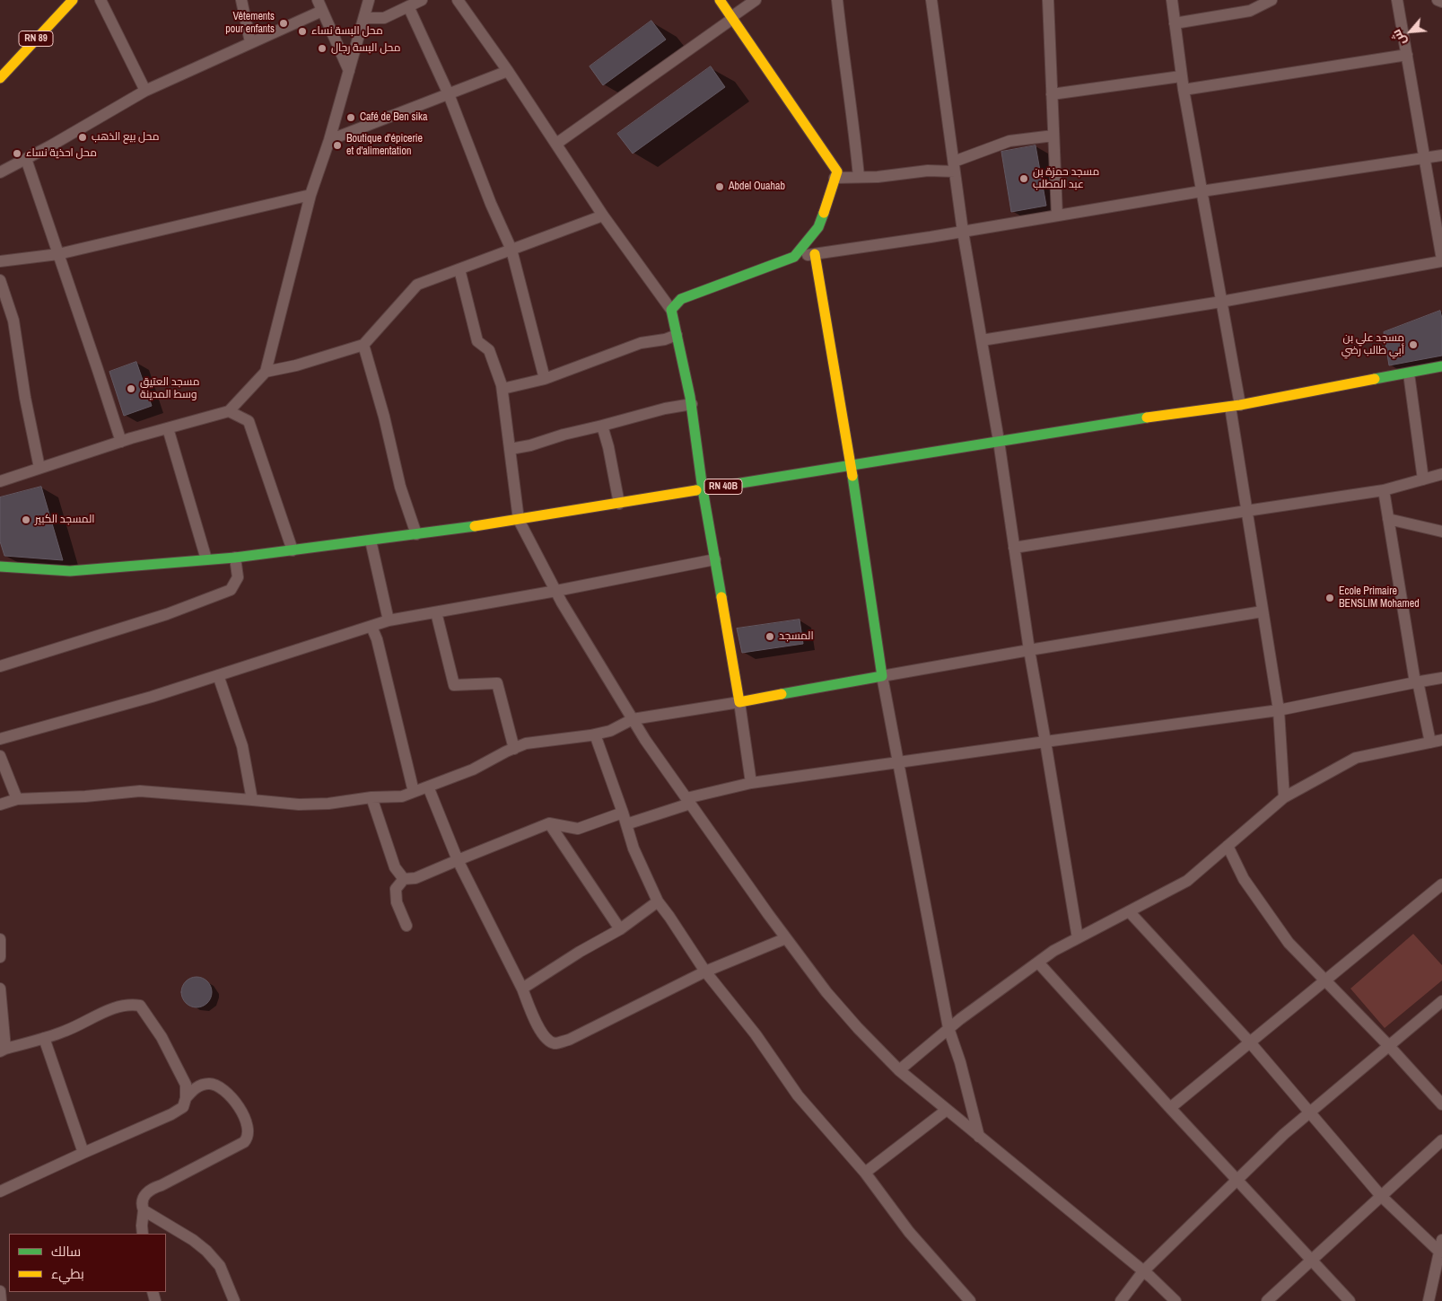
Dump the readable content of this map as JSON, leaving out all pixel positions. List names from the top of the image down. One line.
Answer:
{"streets":{"main road":["RN 89","RN 40B"]},"places":["Vêtements pour enfants","محل البسة نساء","محل البسة رجال","Café de Ben sika","محل بيع الذهب","Boutique d'épicerie et d'alimentation","محل احذية نساء","مسجد حمزة بن عبد المطلب","Abdel Ouahab","مسجد علي بن أبي طالب رضي","مسجد العتيق وسط المدينة","المسجد الكبير","Ecole Primaire BENSLIM Mohamed","المسجد"],"legend":["سالك","بطيء"],"north":"bottom left"}
